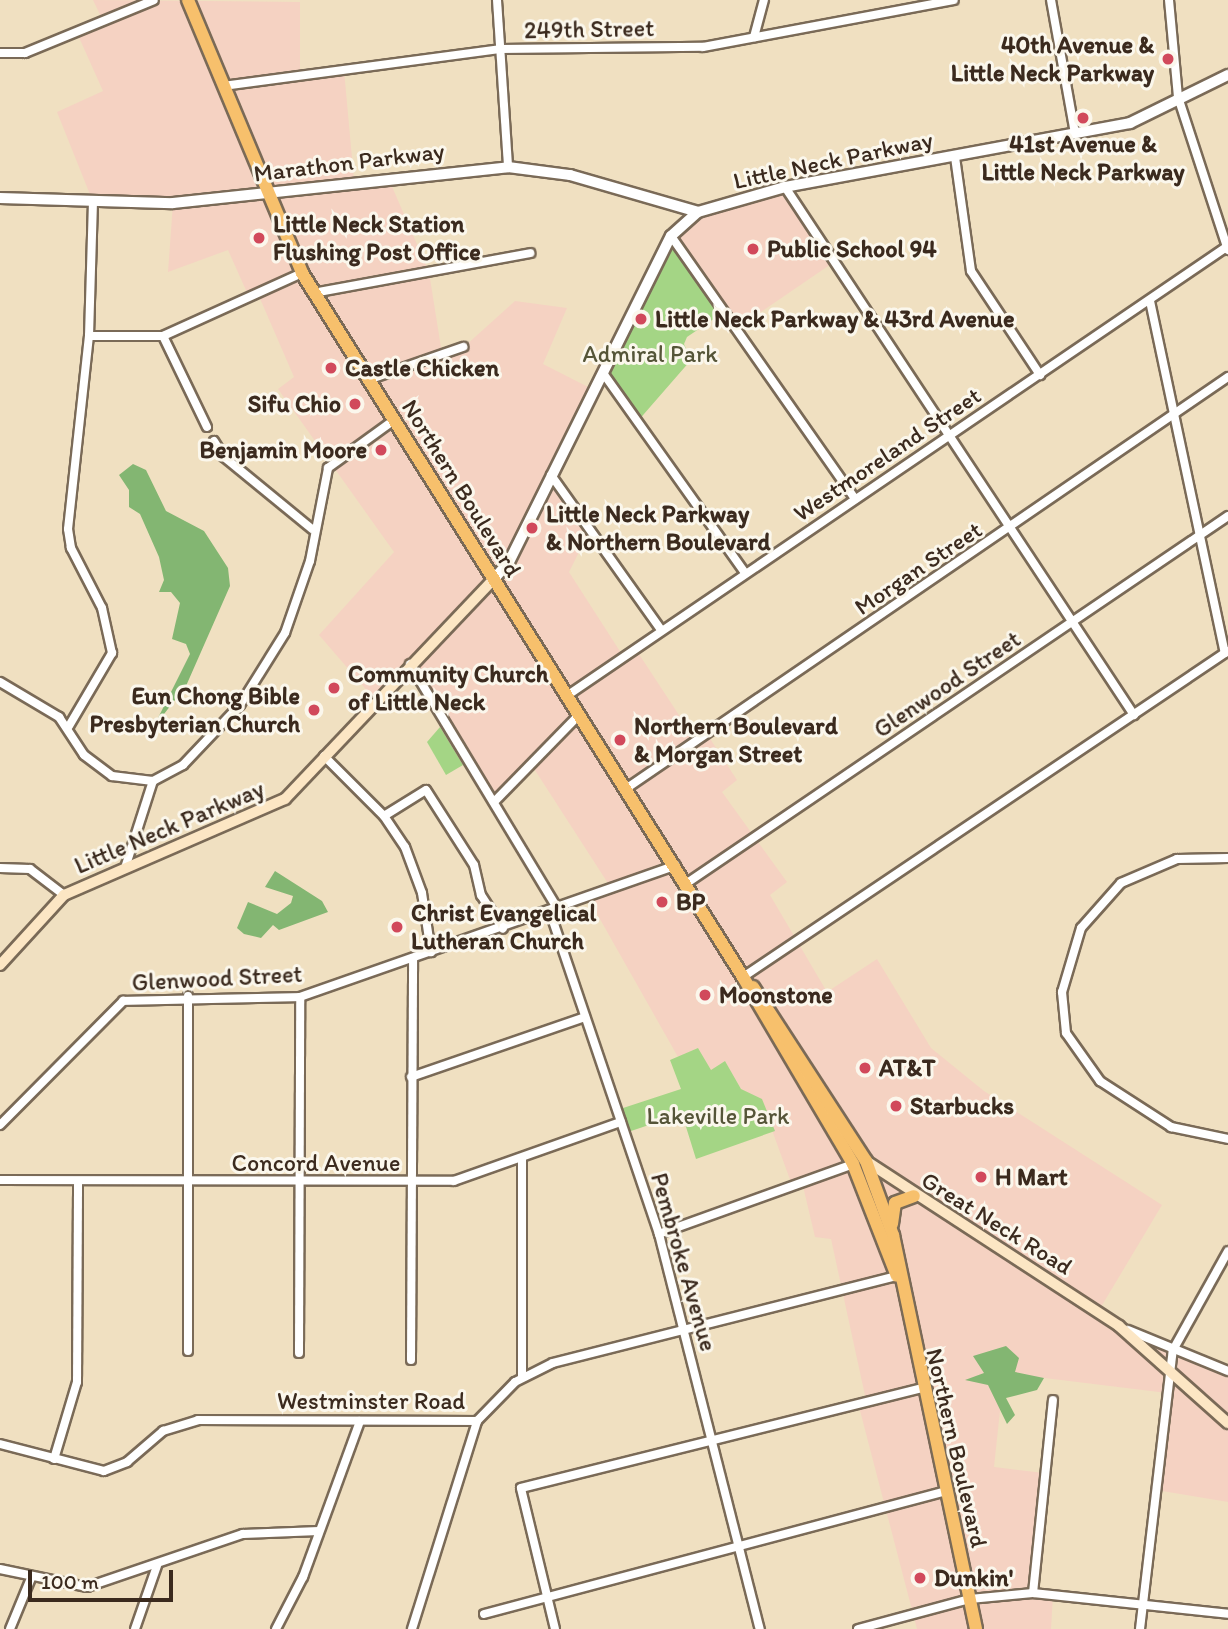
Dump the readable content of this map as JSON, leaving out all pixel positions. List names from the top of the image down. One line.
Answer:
{"streets":{"main road":["Little Neck Parkway","Northern Boulevard","Great Neck Road"],"street":["249th Street","Marathon Parkway","Westmoreland Street","Morgan Street","Glenwood Street","Concord Avenue","Pembroke Avenue","Westminster Road"]},"crossings":[["249th Street","Northern Boulevard"],["Little Neck Parkway","Marathon Parkway"],["Little Neck Parkway","Northern Boulevard"],["Little Neck Parkway","Pembroke Avenue"],["Marathon Parkway","Northern Boulevard"],["Westmoreland Street","Northern Boulevard"],["Northern Boulevard","Morgan Street"],["Northern Boulevard","Glenwood Street"],["Northern Boulevard","Great Neck Road"],["Northern Boulevard","Westminster Road"],["Glenwood Street","Pembroke Avenue"],["Concord Avenue","Pembroke Avenue"],["Pembroke Avenue","Westminster Road"]],"parks":["Admiral Park","Lakeville Park"],"places":["40th Avenue & Little Neck Parkway","41st Avenue & Little Neck Parkway","Little Neck Station Flushing Post Office","Public School 94","Little Neck Parkway & 43rd Avenue","Castle Chicken","Sifu Chio","Benjamin Moore","Little Neck Parkway & Northern Boulevard","Community Church of Little Neck","Eun Chong Bible Presbyterian Church","Northern Boulevard & Morgan Street","BP","Christ Evangelical Lutheran Church","Moonstone","AT&T","Starbucks","H Mart","Dunkin'"],"scale_bar":"100 m"}
